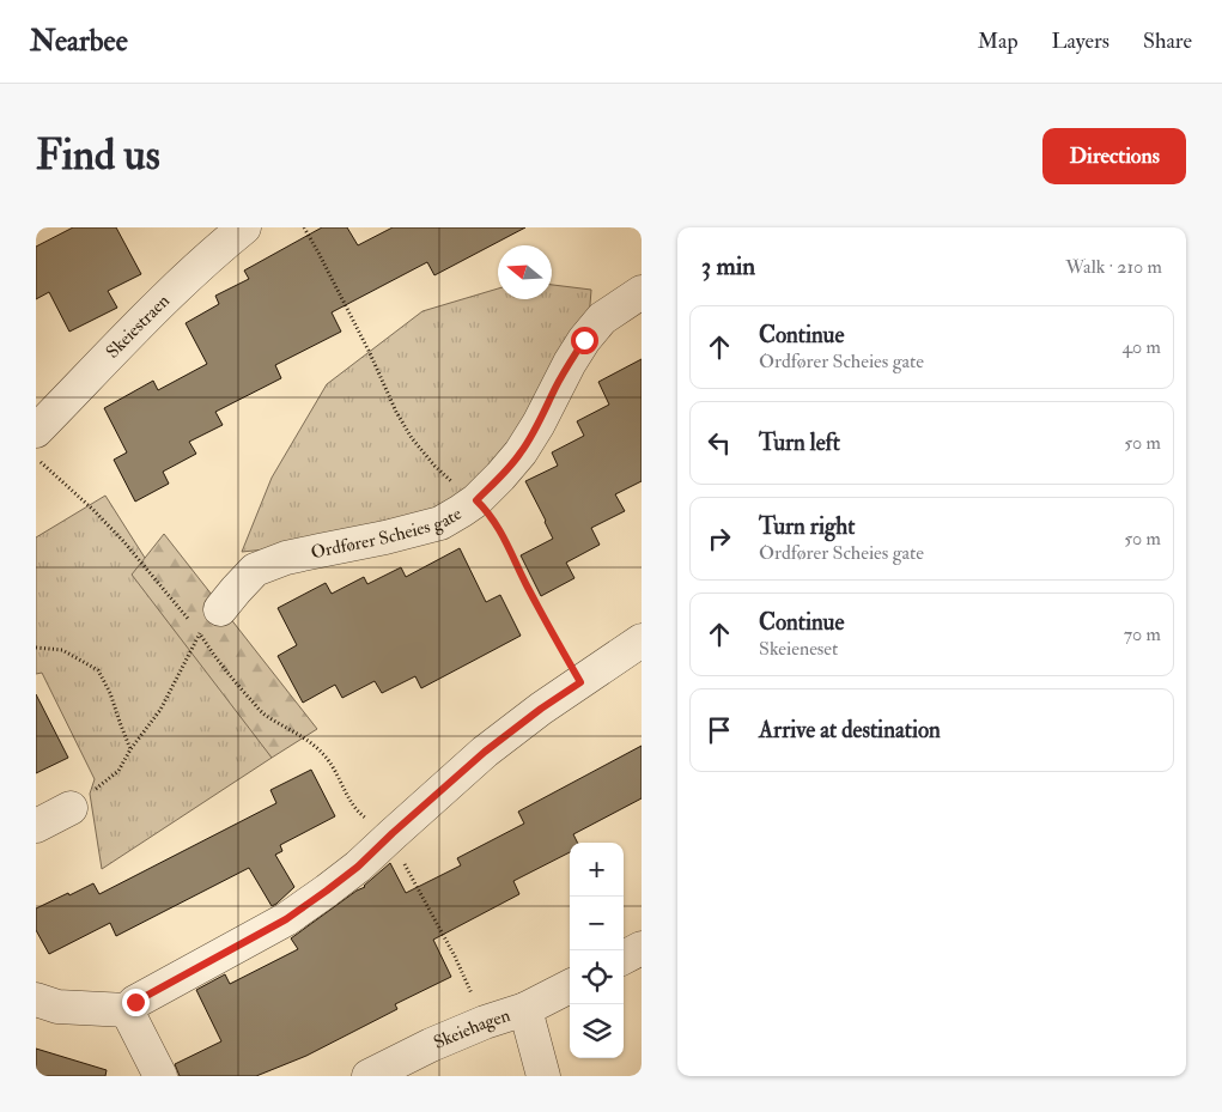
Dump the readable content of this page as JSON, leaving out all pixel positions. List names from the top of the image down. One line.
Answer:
{"streets":{"street":["Skeiestraen","Ordfører Scheies gate","Skeiehagen"]},"north":"left","page":{"header":"Nearbee","nav":["Map","Layers","Share"],"buttons":"Directions","title":"Find us","heading":["3 min","Walk · 210 m"],"list":[["Continue","Ordfører Scheies gate","40 m"],["Turn left","50 m"],["Turn right","Ordfører Scheies gate","50 m"],["Continue","Skeieneset","70 m"],"Arrive at destination"],"map_buttons":["+","−"]}}
